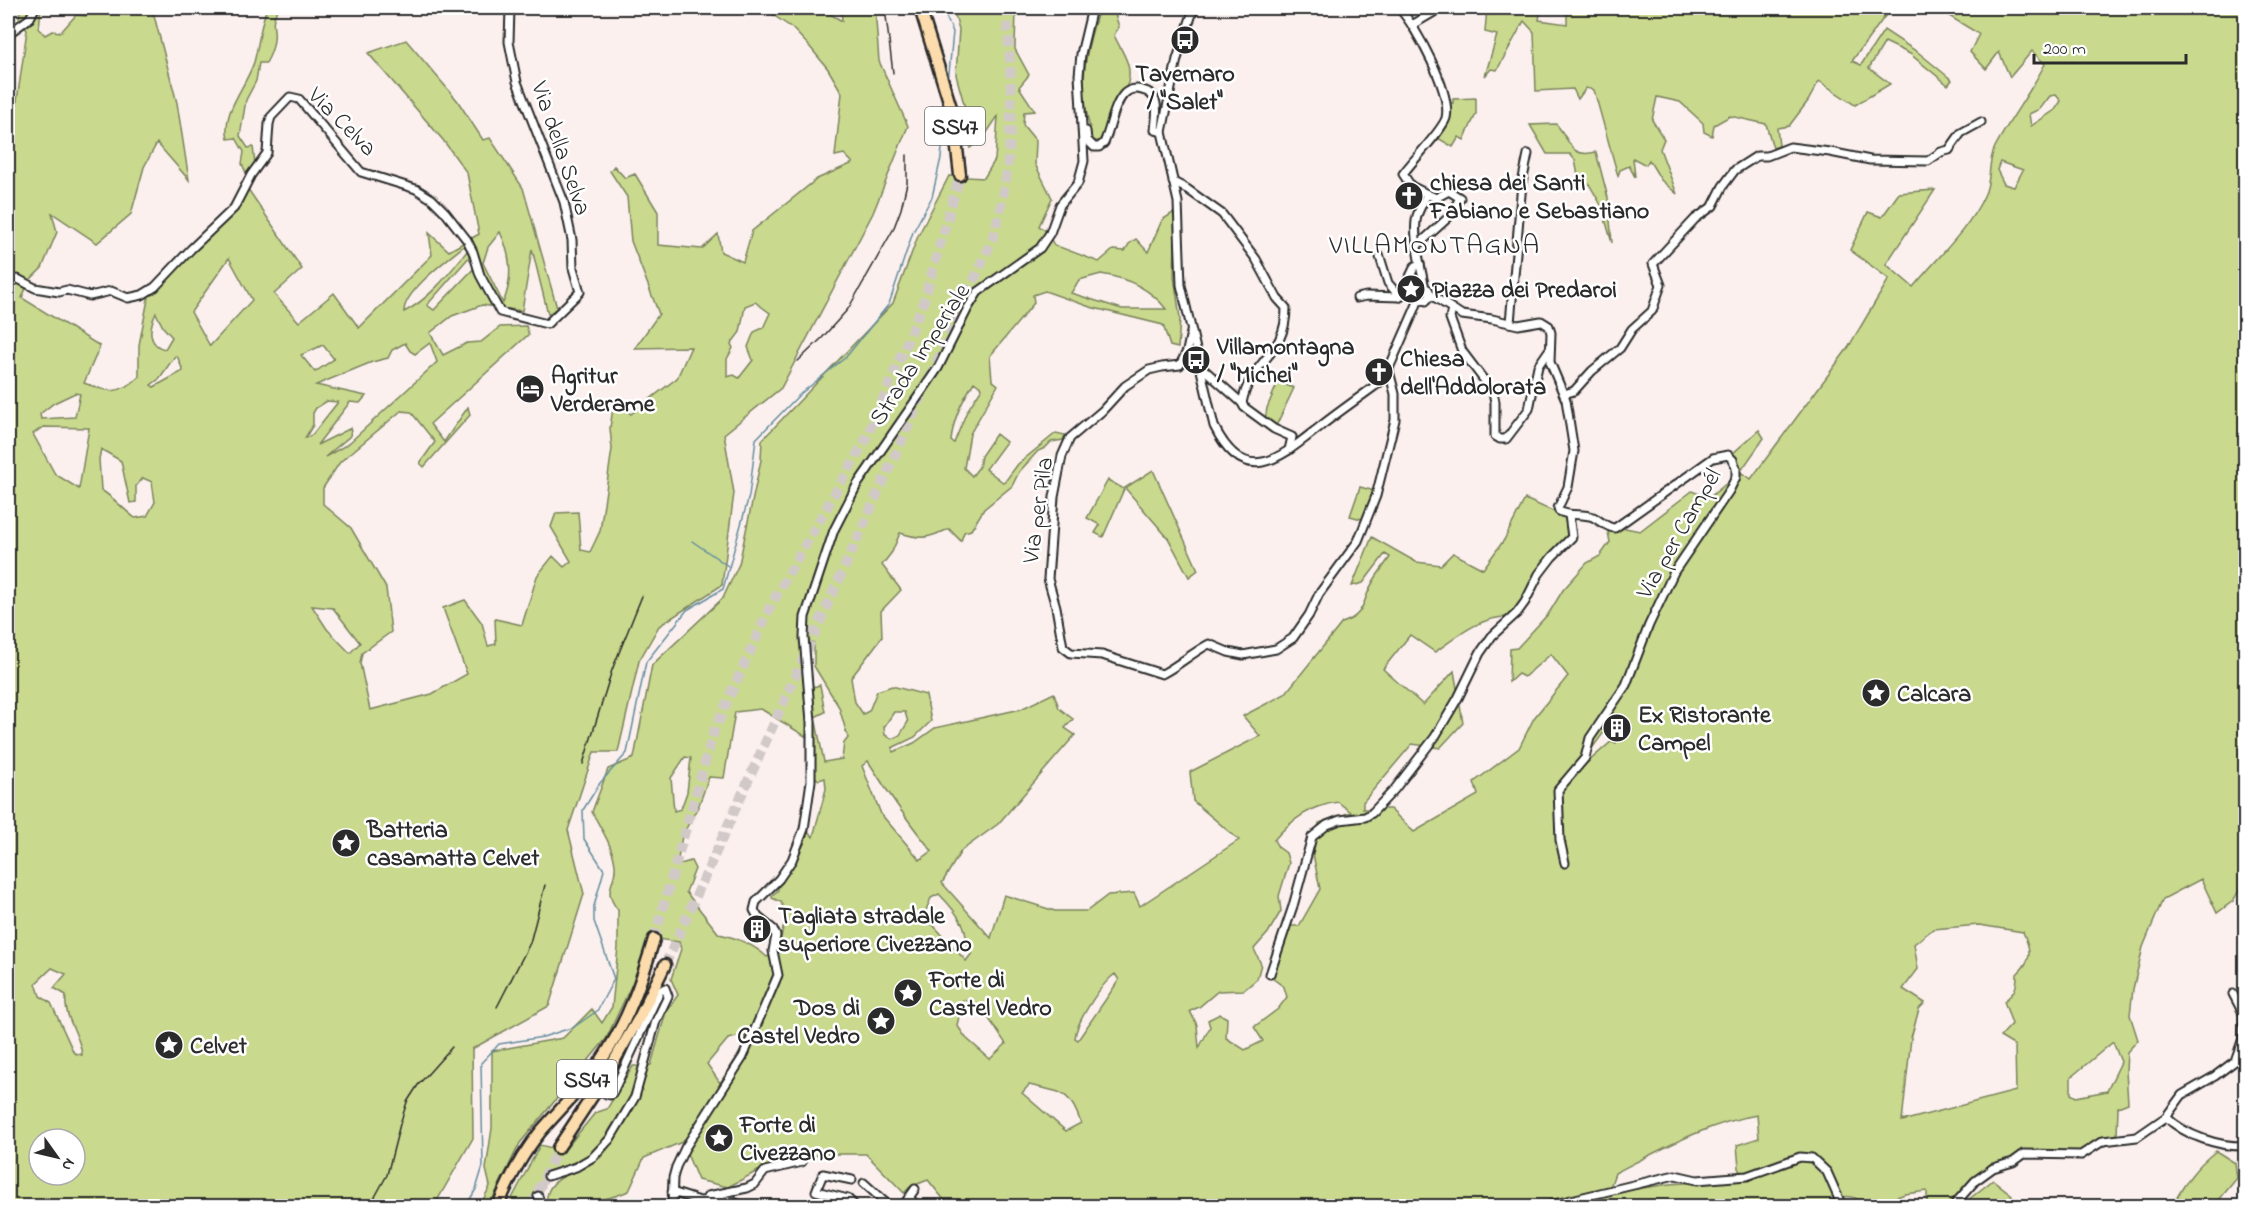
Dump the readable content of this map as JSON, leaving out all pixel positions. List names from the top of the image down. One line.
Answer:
{"streets":{"highway":["SS47"],"street":["Via Celva","Via della Selva","Strada Imperiale","Via per Pila","Via per Campél"]},"crossings":[["Via Celva","Via della Selva"]],"districts":["VILLAMONTAGNA"],"places":{"bus stop":["Tavernaro / \"Salet\"","Villamontagna / \"Michei\""],"church":["chiesa dei Santi Fabiano e Sebastiano","Chiesa dell'Addolorata"],"place":["Piazza dei Predaroi","Calcara","Batteria casamatta Celvet","Forte di Castel Vedro","Dos di Castel Vedro","Celvet","Forte di Civezzano"],"hotel":["Agritur Verderame"],"building":["Ex Ristorante Campel","Tagliata stradale superiore Civezzano"]},"scale_bar":"200 m","north":"bottom right"}
